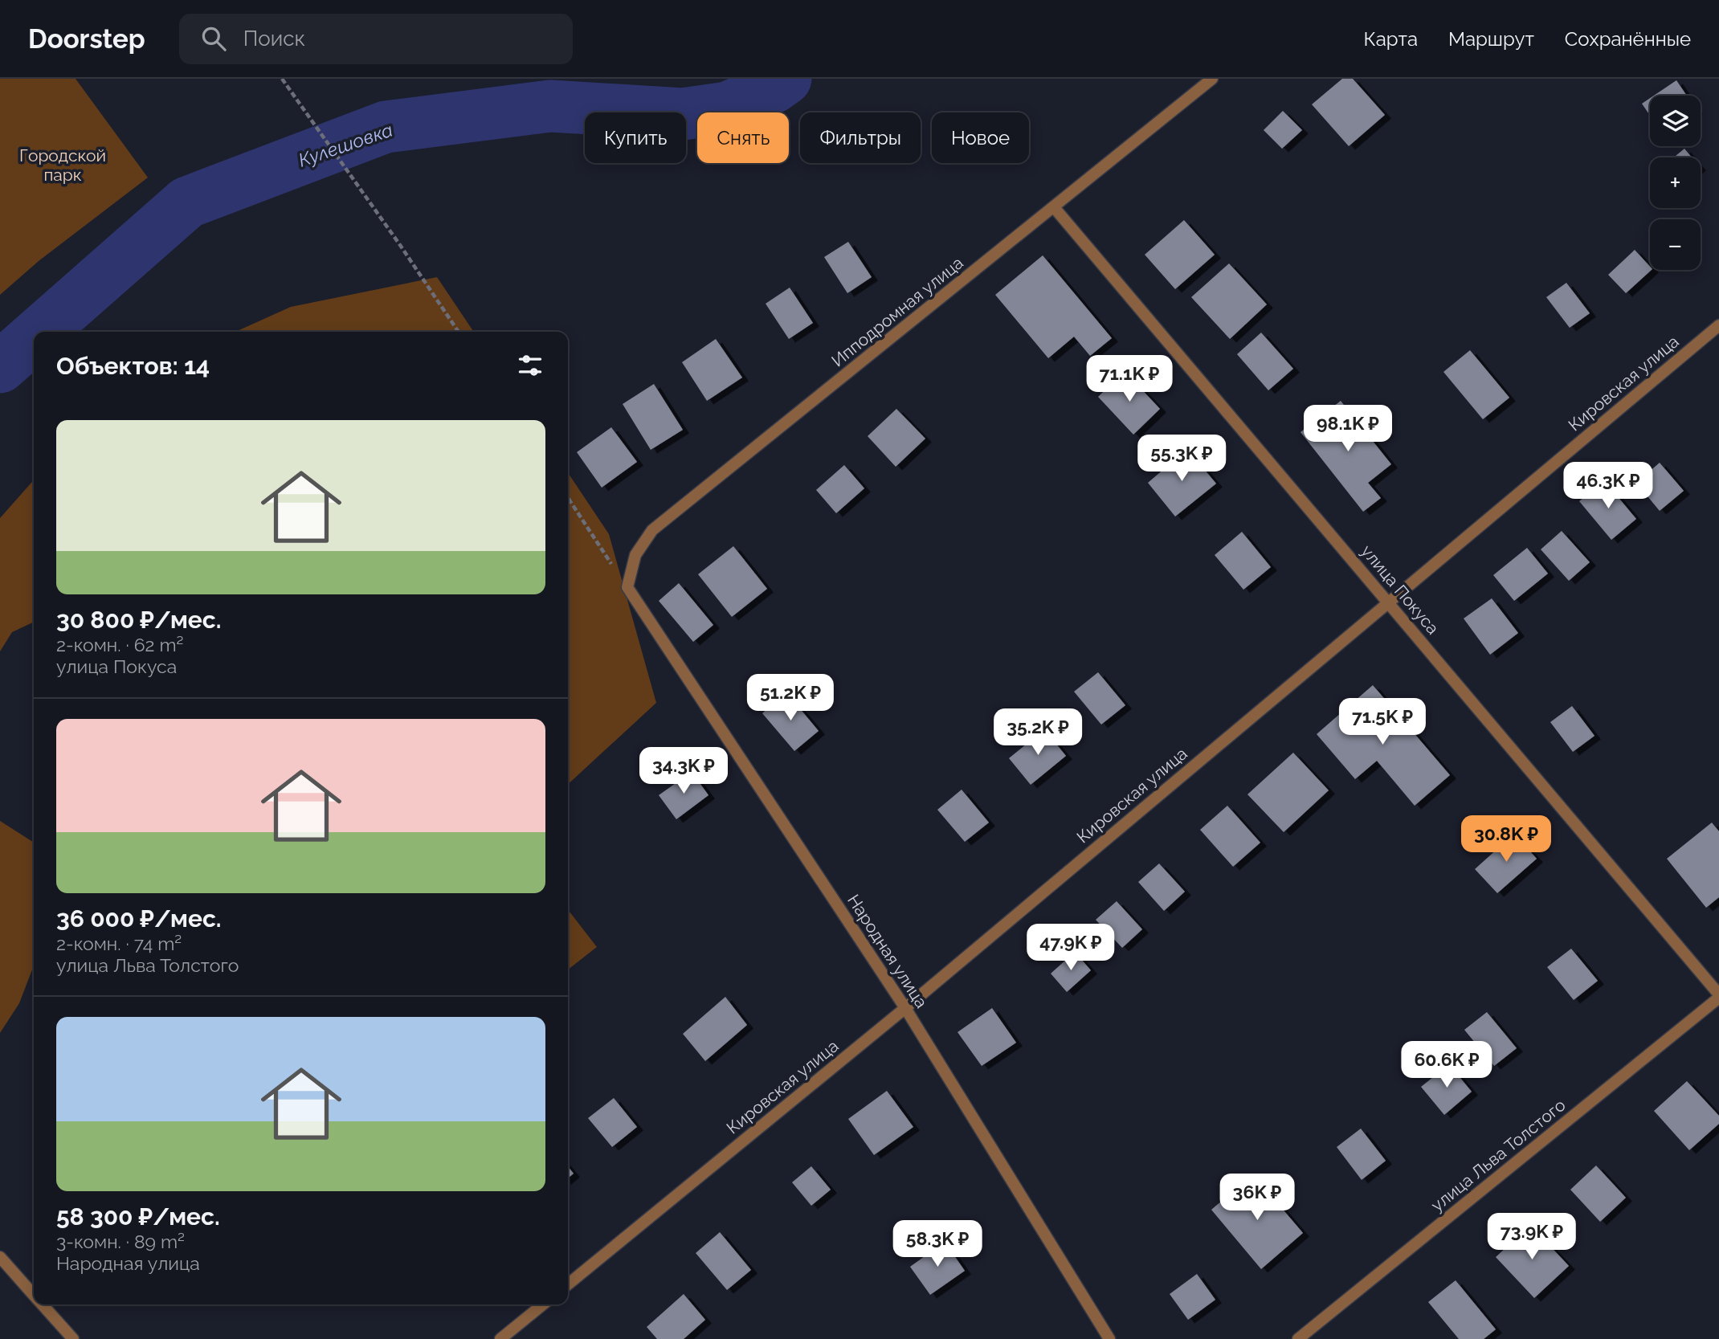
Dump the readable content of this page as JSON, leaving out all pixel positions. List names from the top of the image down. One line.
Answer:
{"streets":{"street":["Ипподромная улица","Кировская улица","улица Покуса","Народная улица","улица Льва Толстого"]},"crossings":[["Ипподромная улица","улица Покуса"],["Ипподромная улица","Народная улица"],["Кировская улица","улица Покуса"],["Кировская улица","Народная улица"],["улица Покуса","улица Льва Толстого"]],"water":["Кулешовка"],"parks":["Городской парк"],"page":{"header":"Doorstep","search":"Поиск","nav":["Карта","Маршрут","Сохранённые"],"map_buttons":["+","−"],"chip":["Купить","Снять","Фильтры","Новое"],"heading":"Объектов: 14","price":["71.1K ₽","98.1K ₽","55.3K ₽","46.3K ₽","51.2K ₽","71.5K ₽","35.2K ₽","34.3K ₽","30.8K ₽","47.9K ₽","60.6K ₽","36K ₽","73.9K ₽","58.3K ₽"],"list":[{"name":"30 800 ₽/мес.","note":"2-комн. · 62 m² · улица Покуса"},{"name":"36 000 ₽/мес.","note":"2-комн. · 74 m² · улица Льва Толстого"},{"name":"58 300 ₽/мес.","note":"3-комн. · 89 m² · Народная улица"}]}}
